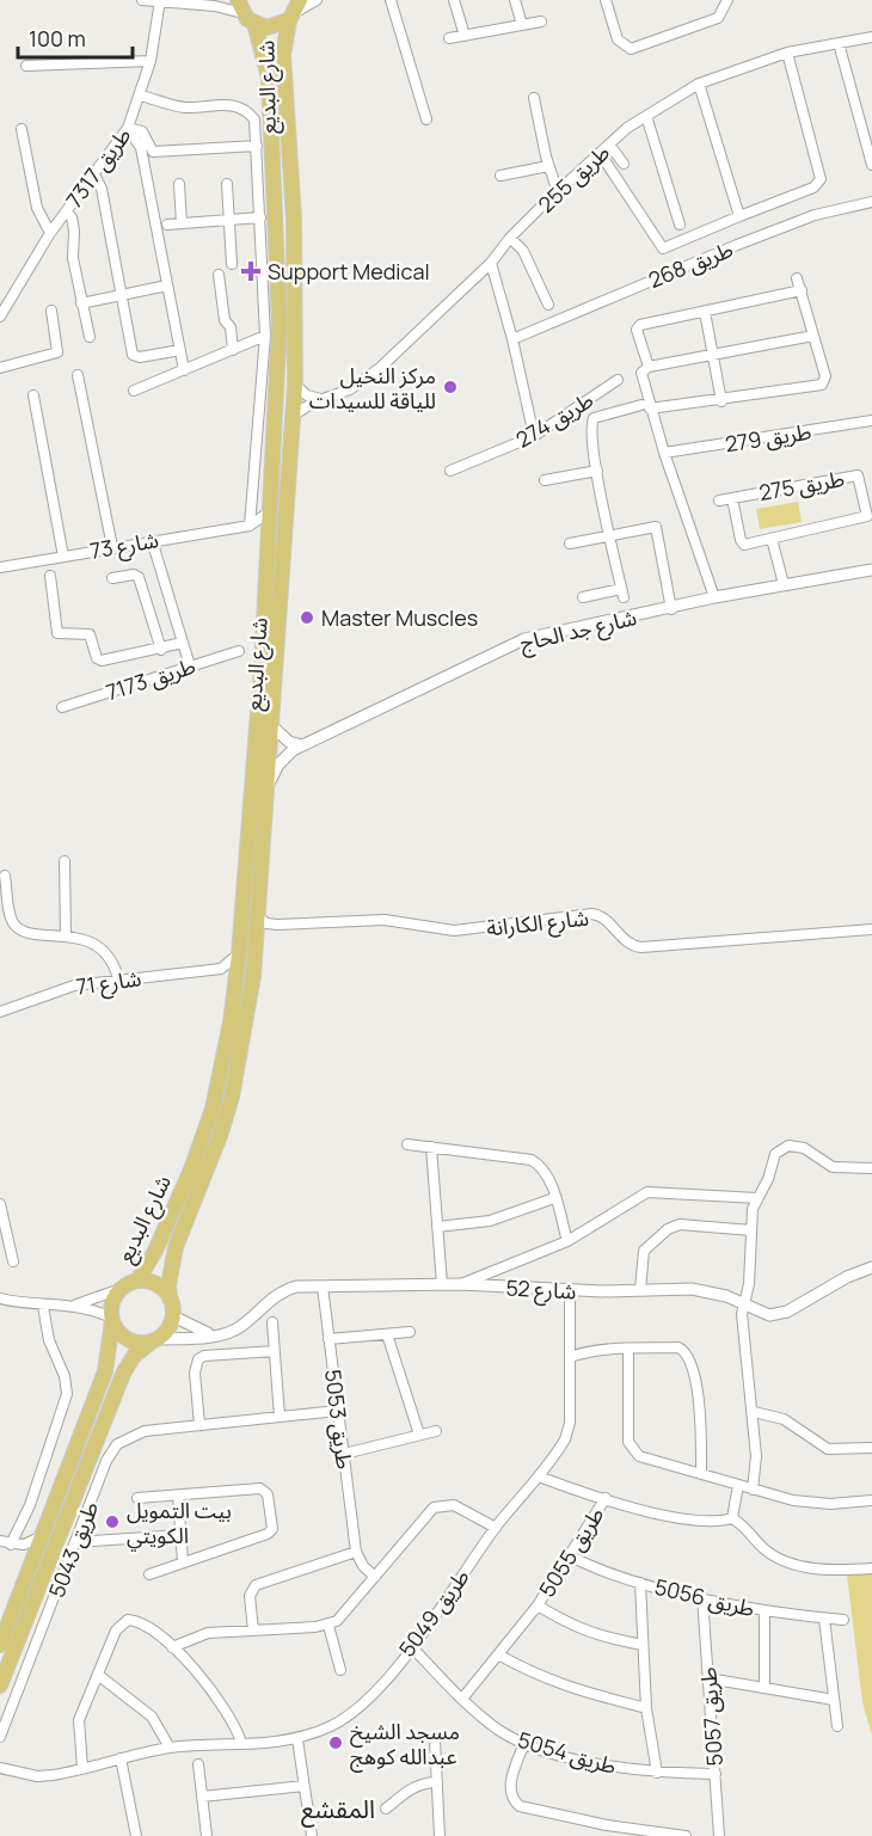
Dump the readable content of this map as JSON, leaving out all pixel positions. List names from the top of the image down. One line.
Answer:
{"streets":{"main road":["شارع البديع"],"street":["طريق 7317","طريق 255","طريق 268","طريق 274","طريق 279","طريق 275","شارع 73","شارع جد الحاج","طريق 7173","شارع الكارانة","شارع 71","شارع 52","طريق 5053","طريق 5043","طريق 5055","طريق 5056","طريق 5049","طريق 5057","طريق 5054"]},"crossings":[["شارع البديع","طريق 255"],["شارع البديع","شارع 73"],["شارع البديع","شارع جد الحاج"],["شارع البديع","شارع الكارانة"],["شارع البديع","شارع 52"],["شارع 52","طريق 5053"],["شارع 52","طريق 5049"],["طريق 5053","طريق 5043"],["طريق 5055","طريق 5056"],["طريق 5055","طريق 5049"],["طريق 5055","طريق 5054"],["طريق 5056","طريق 5057"],["طريق 5049","طريق 5054"],["طريق 5057","طريق 5054"]],"districts":["المقشع"],"places":{"health":["Support Medical"],"other":["مركز النخيل للياقة للسيدات","Master Muscles","بيت التمويل الكويتي","مسجد الشيخ عبدالله كوهج"]},"scale_bar":"100 m"}
